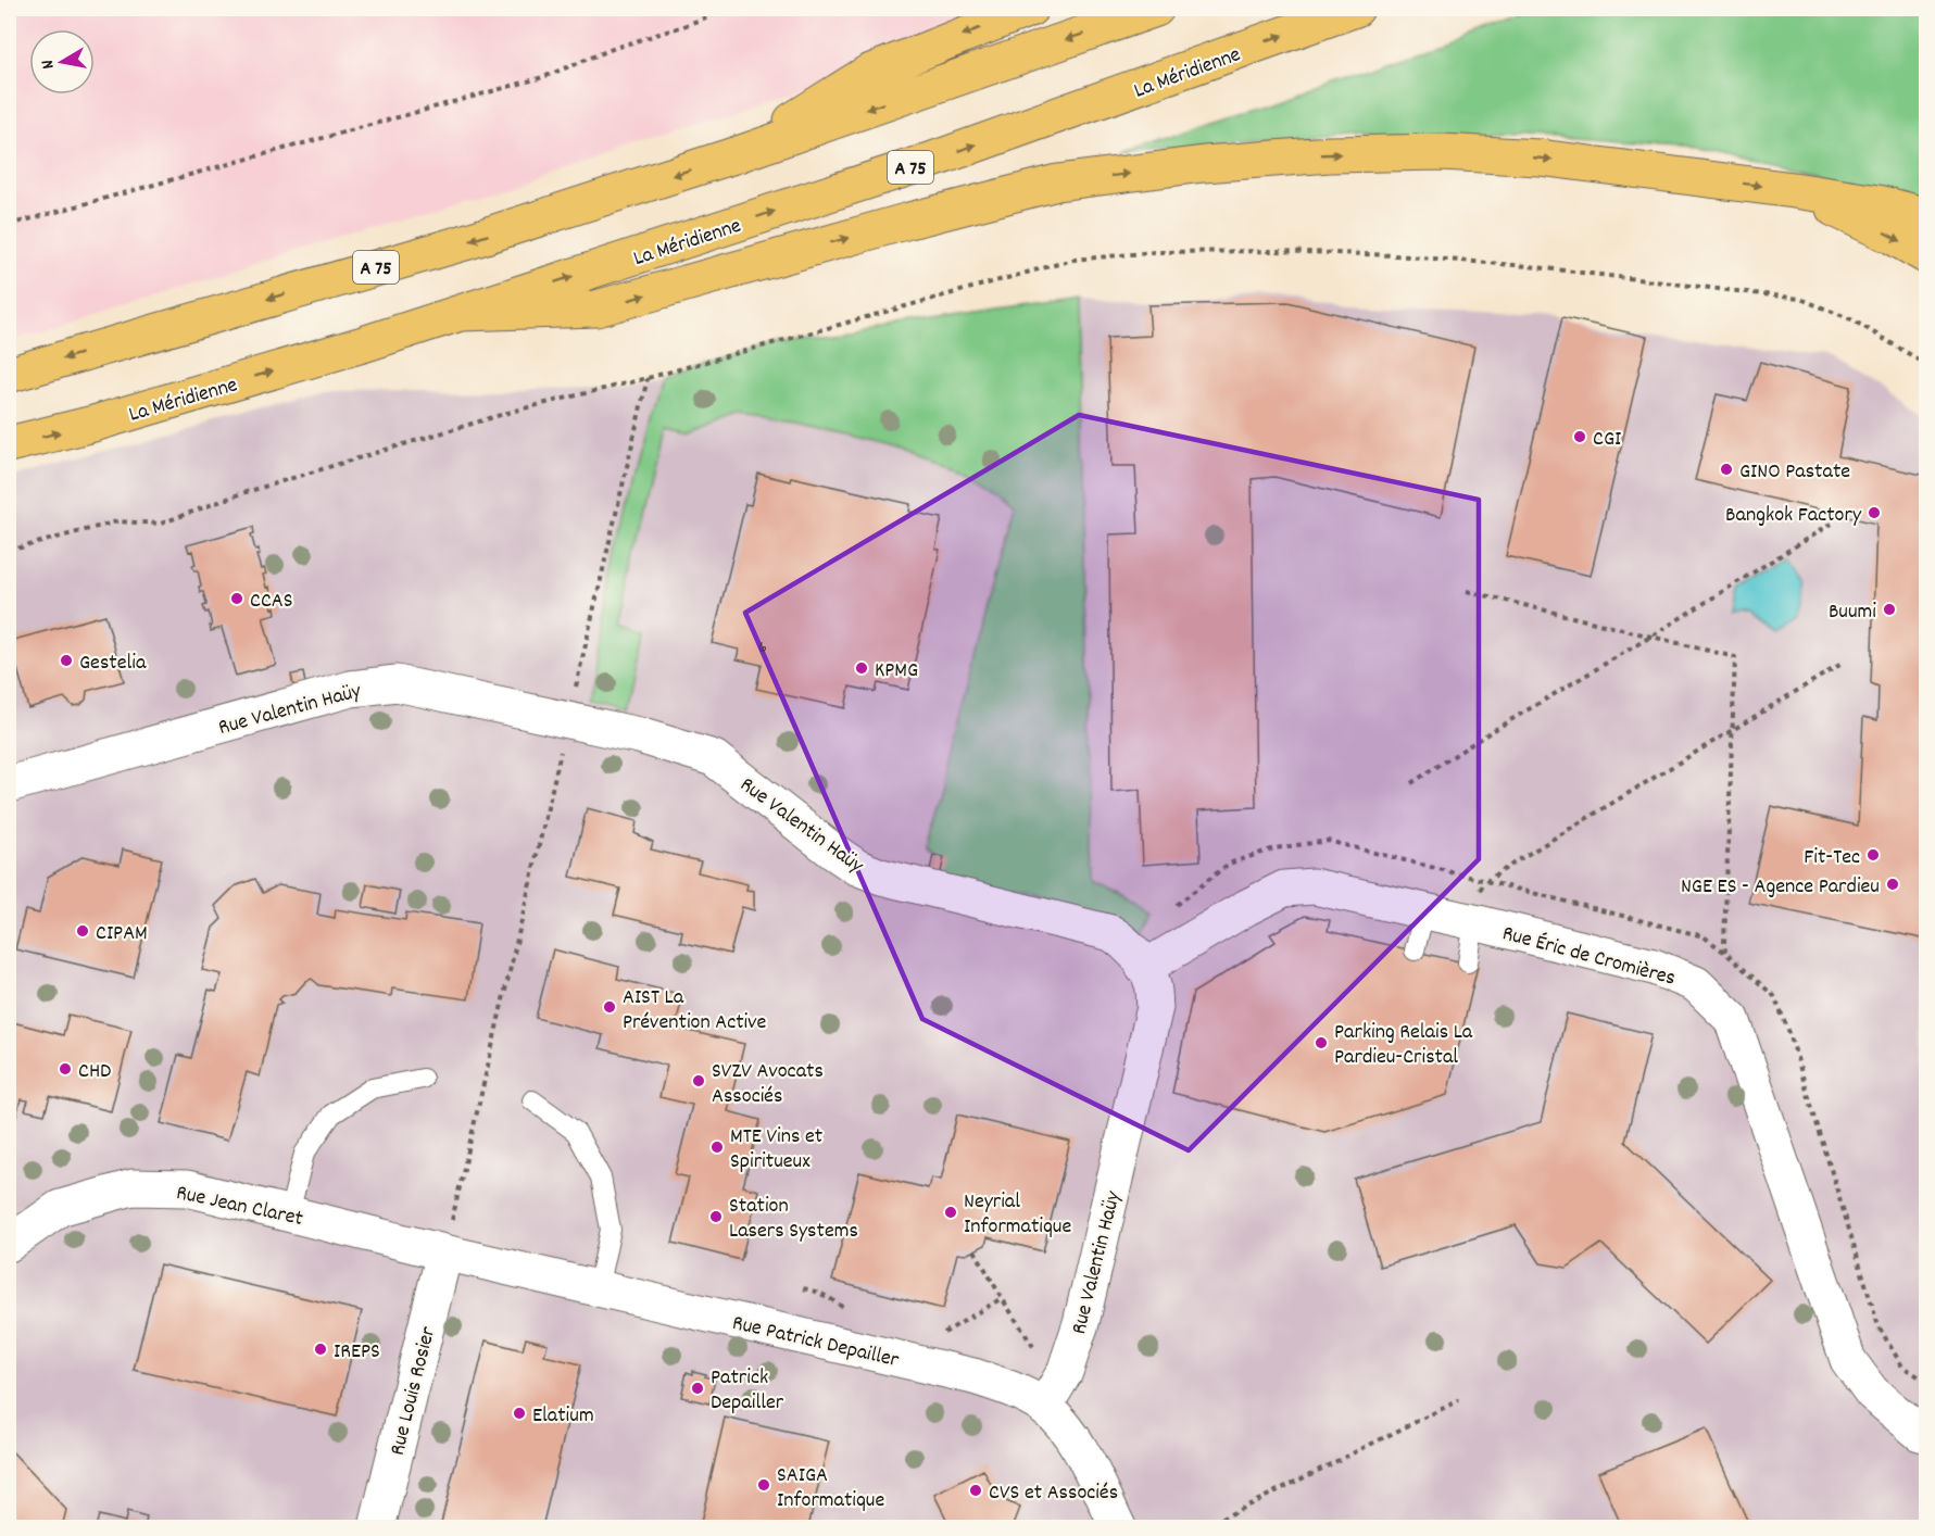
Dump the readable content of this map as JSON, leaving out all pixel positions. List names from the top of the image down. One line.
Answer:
{"streets":{"highway":["La Méridienne","A 75"],"street":["Rue Valentin Haüy","Rue Éric de Cromières","Rue Jean Claret","Rue Patrick Depailler","Rue Louis Rosier"]},"crossings":[["Rue Valentin Haüy","Rue Éric de Cromières"],["Rue Valentin Haüy","Rue Patrick Depailler"],["Rue Jean Claret","Rue Patrick Depailler"],["Rue Jean Claret","Rue Louis Rosier"],["Rue Patrick Depailler","Rue Louis Rosier"]],"places":["CGI","GINO Pastate","Bangkok Factory","CCAS","Buumi","Gestelia","KPMG","Fit-Tec","NGE ES - Agence Pardieu","CIPAM","AIST La Prévention Active","Parking Relais La Pardieu-Cristal","CHD","SVZV Avocats Associés","MTE Vins et Spiritueux","Neyrial Informatique","Station Lasers Systems","IREPS","Patrick Depailler","Elatium","SAIGA Informatique","CVS et Associés"],"house_numbers":["6"],"north":"left"}
